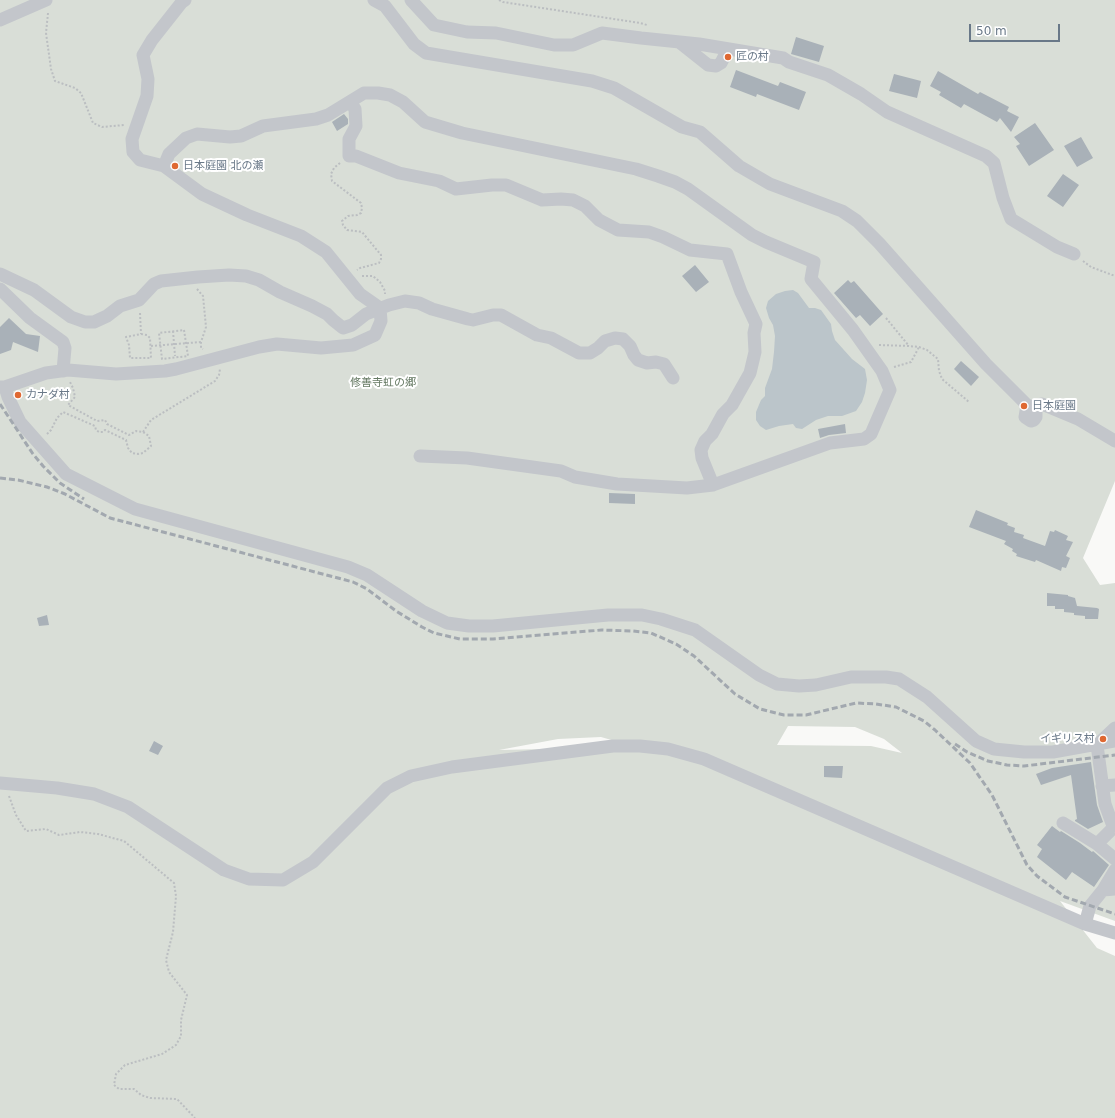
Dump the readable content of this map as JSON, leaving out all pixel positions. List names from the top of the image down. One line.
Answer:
{"parks":["修善寺虹の郷"],"places":["匠の村","日本庭園 北の瀬","カナダ村","日本庭園","イギリス村"],"scale_bar":"50 m"}
